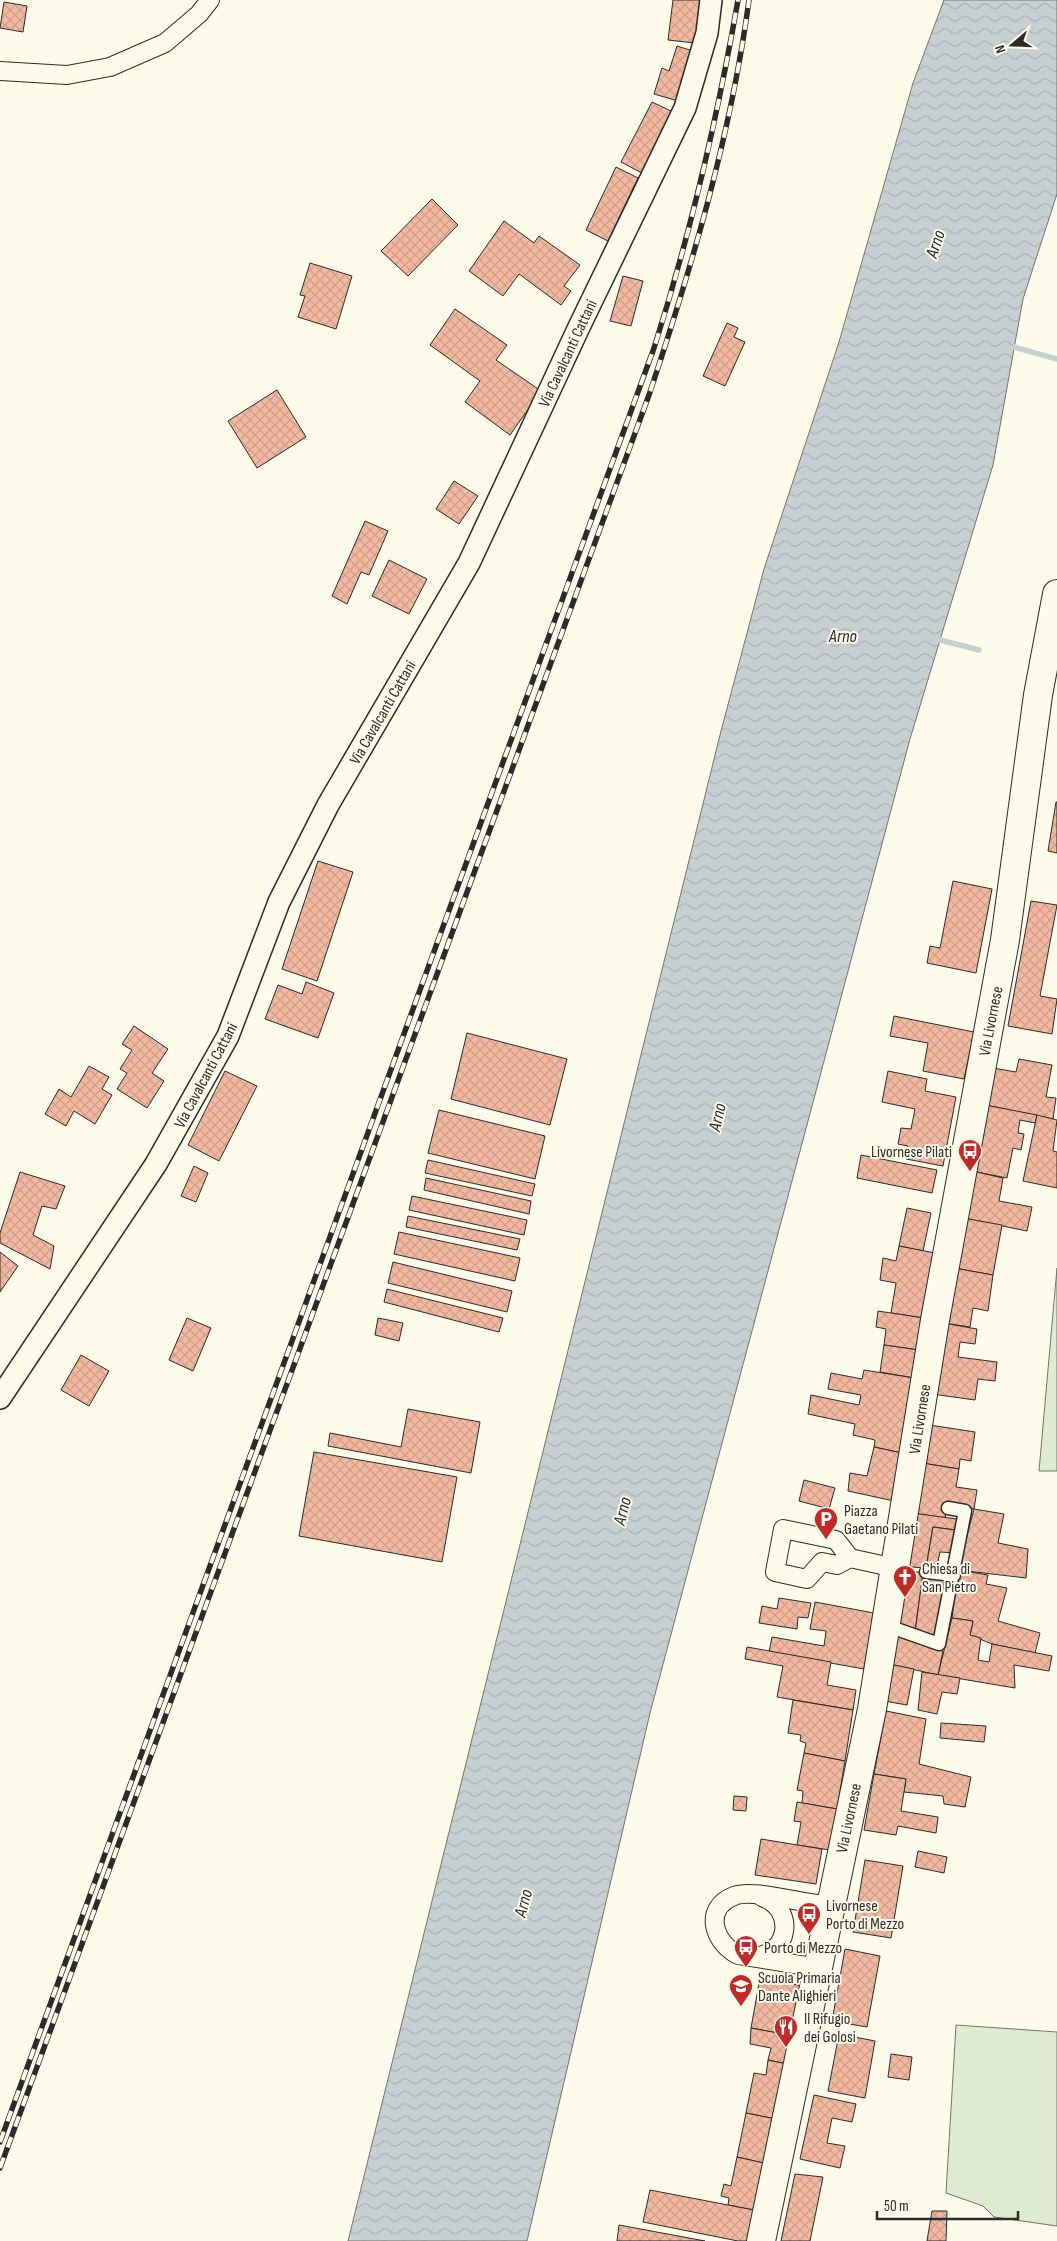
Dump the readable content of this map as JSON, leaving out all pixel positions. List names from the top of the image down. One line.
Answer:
{"streets":{"main road":["Via Livornese"],"street":["Via Cavalcanti Cattani"]},"water":["Arno"],"places":{"bus stop":["Livornese Pilati","Livornese Porto di Mezzo","Porto di Mezzo"],"parking":["Piazza Gaetano Pilati"],"church":["Chiesa di San Pietro"],"school or university":["Scuola Primaria Dante Alighieri"],"restaurant":["Il Rifugio dei Golosi"]},"scale_bar":"50 m","north":"left"}
